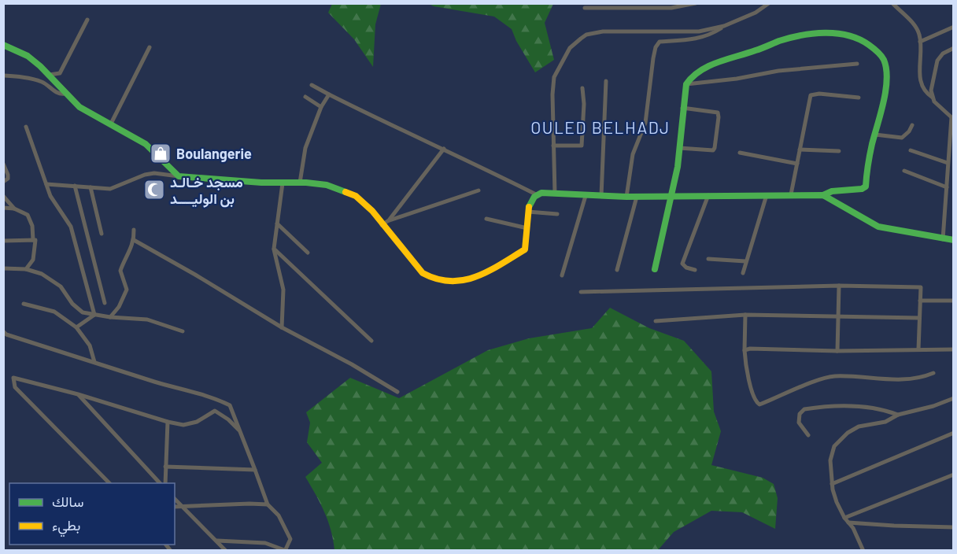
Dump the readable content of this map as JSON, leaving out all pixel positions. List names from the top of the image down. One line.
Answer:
{"districts":["OULED BELHADJ"],"places":{"shop":["Boulangerie"],"mosque":["مسجد خـالـد بن الوليــــد"]},"legend":["سالك","بطيء"]}
